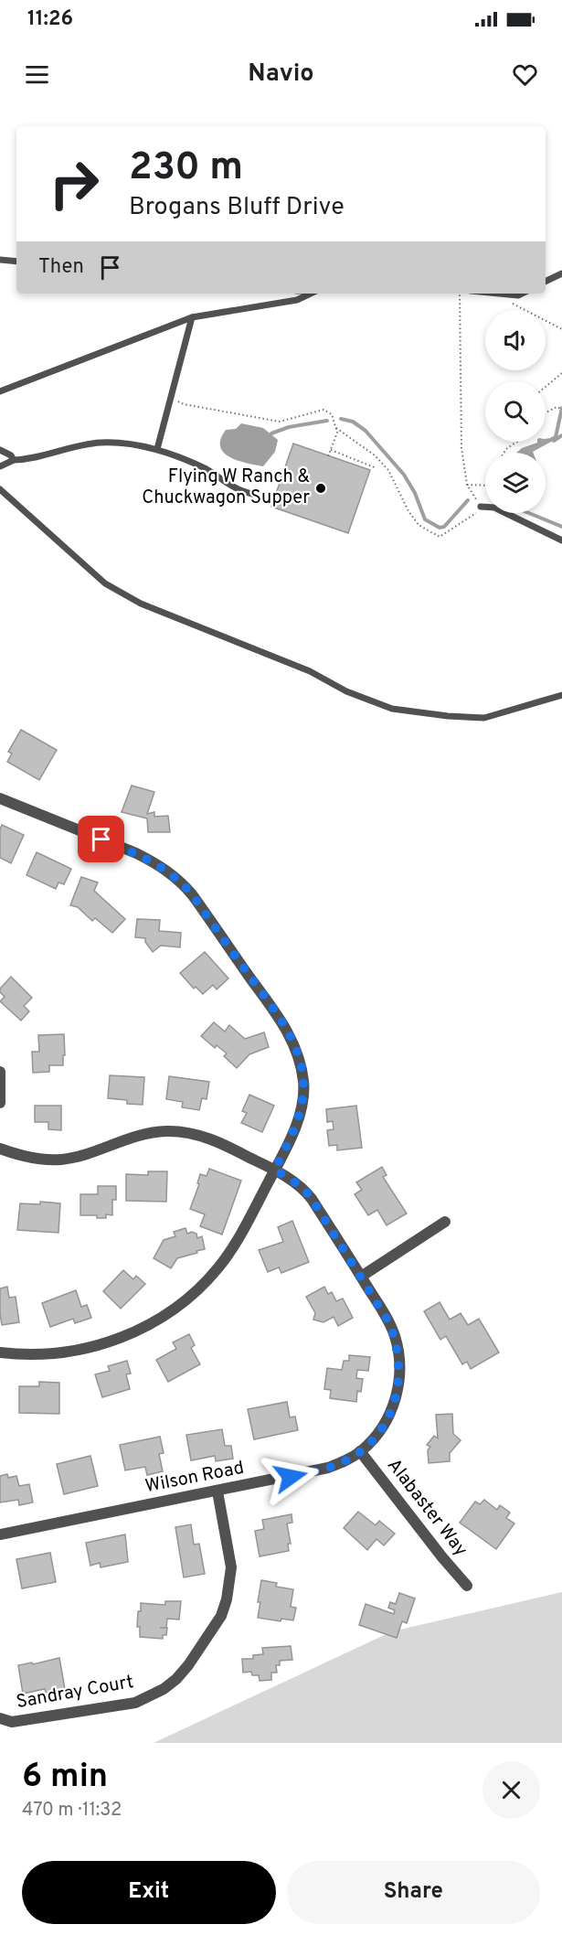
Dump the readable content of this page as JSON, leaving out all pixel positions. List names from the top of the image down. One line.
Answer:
{"streets":{"street":["Wilson Road","Alabaster Way","Sandray Court"]},"crossings":[["Wilson Road","Alabaster Way"],["Wilson Road","Sandray Court"]],"places":["Flying W Ranch & Chuckwagon Supper"],"page":{"status":"11:26","header":"Navio","turn":["230 m","Brogans Bluff Drive"],"then":"Then","heading":["6 min","470 m · 11:32"],"buttons":["Exit","Share"]}}
